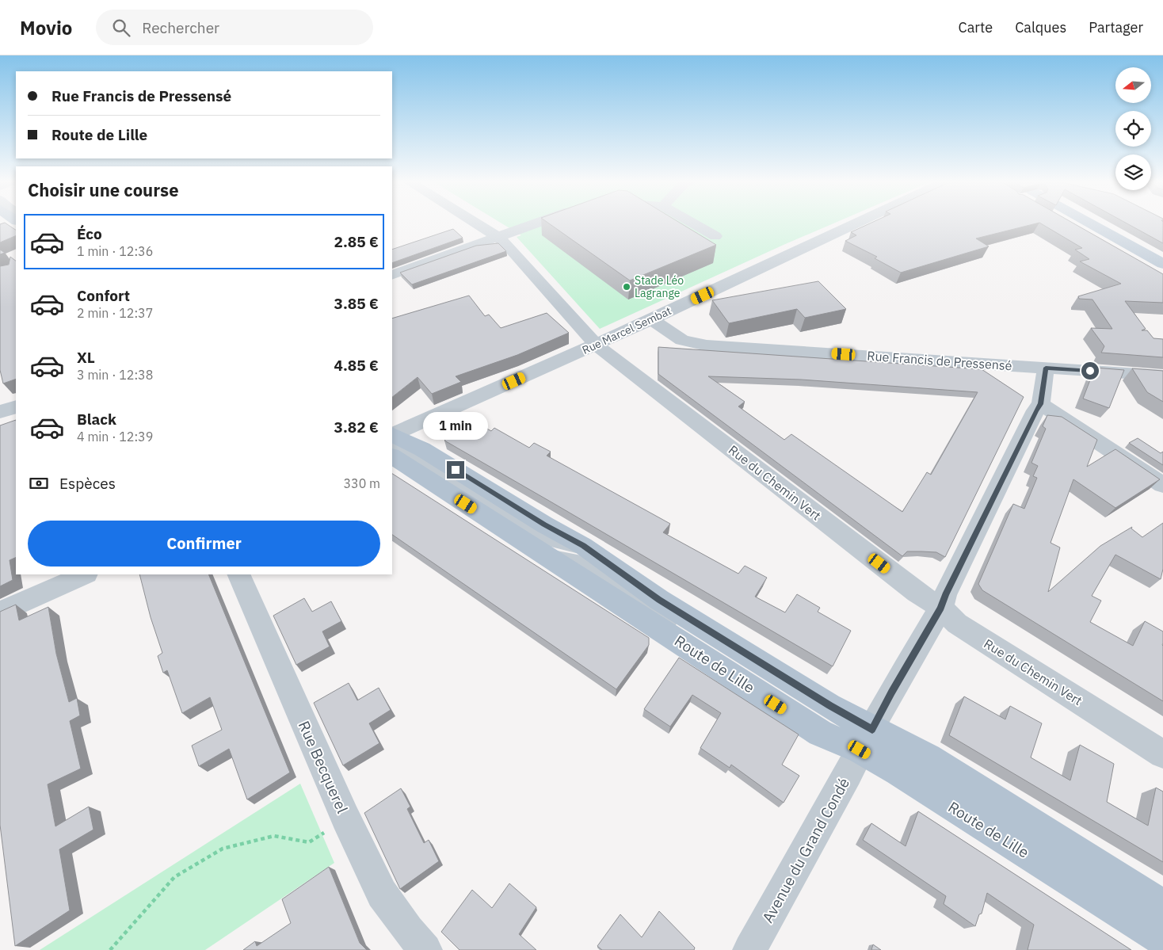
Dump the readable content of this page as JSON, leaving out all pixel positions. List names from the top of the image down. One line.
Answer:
{"streets":{"main road":["Route de Lille"],"street":["Rue Marcel Sembat","Rue Francis de Pressensé","Rue du Chemin Vert","Rue Becquerel","Avenue du Grand Condé"]},"crossings":[["Rue Marcel Sembat","Rue Francis de Pressensé"],["Rue Marcel Sembat","Rue du Chemin Vert"],["Rue du Chemin Vert","Avenue du Grand Condé"],["Route de Lille","Avenue du Grand Condé"]],"places":["Stade Léo Lagrange"],"north":"left","page":{"header":"Movio","search":"Rechercher","nav":["Carte","Calques","Partager"],"banner":["Rue Francis de Pressensé","Route de Lille"],"heading":"Choisir une course","list":[{"name":"Éco","note":"1 min · 12:36","value":"2.85 €"},{"name":"Confort","note":"2 min · 12:37","value":"3.85 €"},{"name":"XL","note":"3 min · 12:38","value":"4.85 €"},{"name":"Black","note":"4 min · 12:39","value":"3.82 €"}],"bubble":"1 min","pay":["Espèces","330 m"],"buttons":"Confirmer"}}
